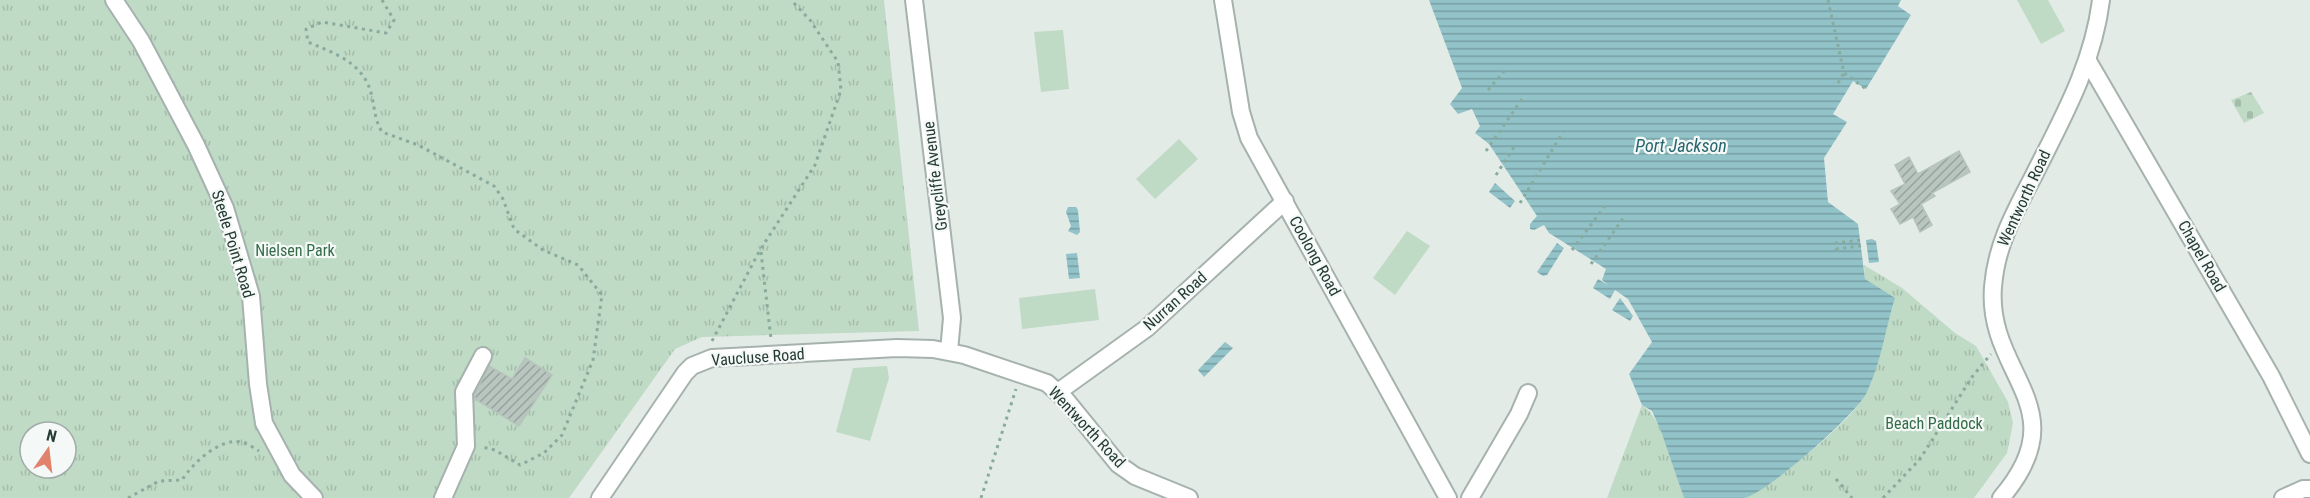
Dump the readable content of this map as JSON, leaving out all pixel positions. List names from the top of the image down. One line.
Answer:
{"streets":{"street":["Greycliffe Avenue","Wentworth Road","Steele Point Road","Coolong Road","Chapel Road","Nurran Road","Vaucluse Road"]},"crossings":[["Greycliffe Avenue","Wentworth Road"],["Greycliffe Avenue","Vaucluse Road"],["Wentworth Road","Chapel Road"],["Wentworth Road","Nurran Road"],["Wentworth Road","Vaucluse Road"],["Coolong Road","Nurran Road"]],"water":["Port Jackson"],"parks":["Nielsen Park","Beach Paddock"],"north":"top"}
